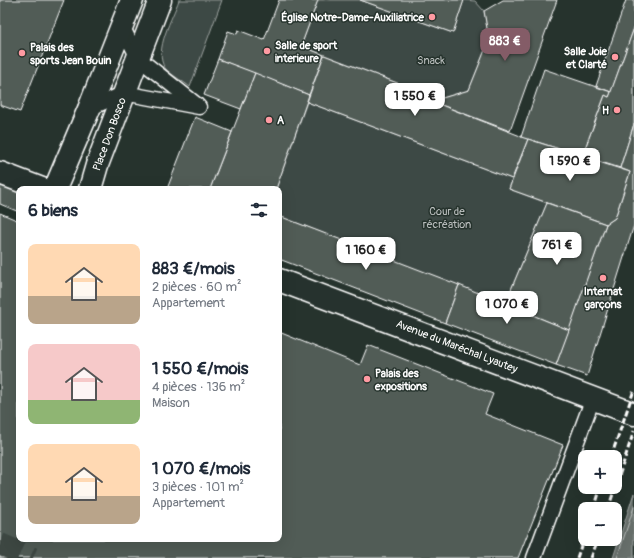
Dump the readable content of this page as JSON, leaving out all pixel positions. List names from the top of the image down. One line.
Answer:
{"streets":{"main road":["Place Don Bosco","Avenue du Maréchal Lyautey"]},"parks":["Snack","Cour de récréation"],"places":["Église Notre-Dame-Auxiliatrice","Salle de sport interieure","Palais des sports Jean Bouin","Salle Joie et Clarté","H","A","Internat garçons","Palais des expositions"],"page":{"price":["883 €","1 550 €","1 590 €","761 €","1 160 €","1 070 €"],"heading":"6 biens","list":[{"name":"883 €/mois","note":"2 pièces · 60 m² · Appartement"},{"name":"1 550 €/mois","note":"4 pièces · 136 m² · Maison"},{"name":"1 070 €/mois","note":"3 pièces · 101 m² · Appartement"}],"map_buttons":["+","−"]}}
